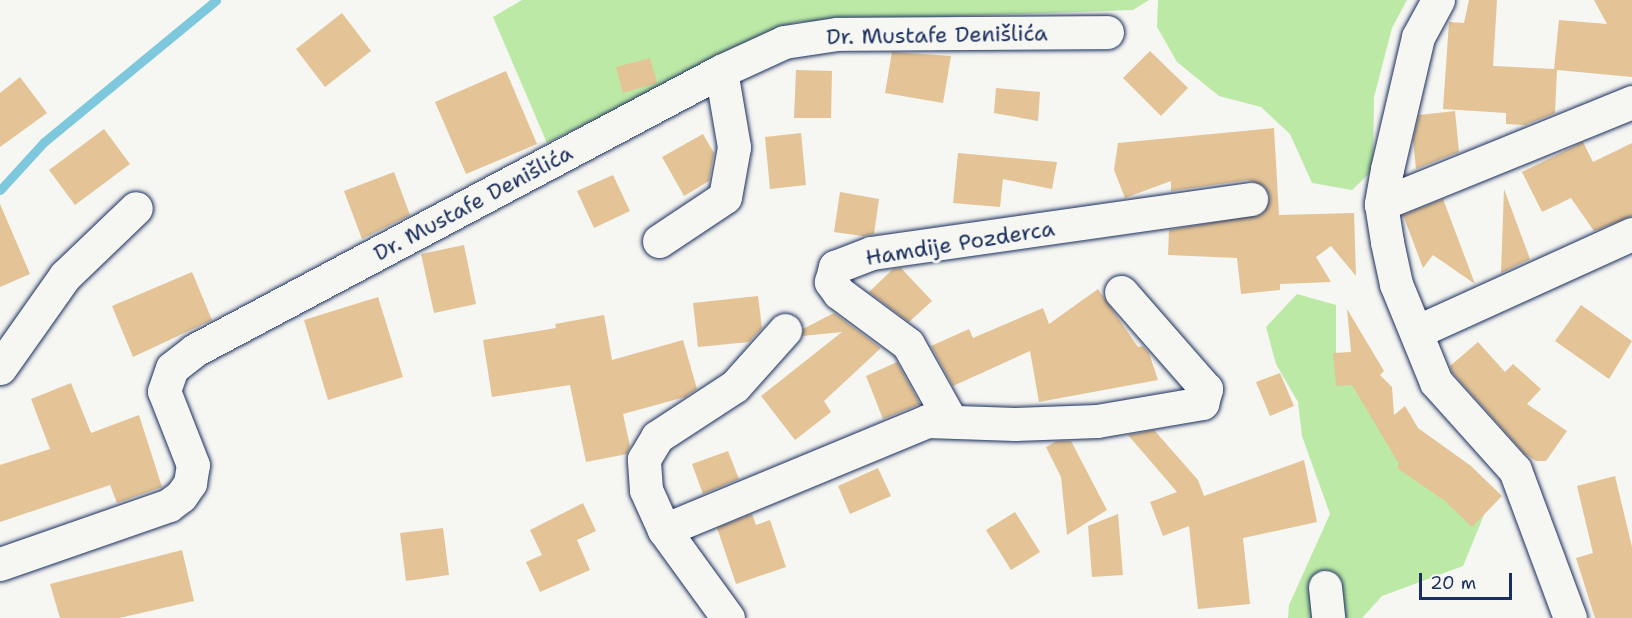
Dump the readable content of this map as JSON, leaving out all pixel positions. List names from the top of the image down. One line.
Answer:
{"streets":{"street":["Dr. Mustafe Denišlića","Hamdije Pozderca"]},"scale_bar":"20 m"}
